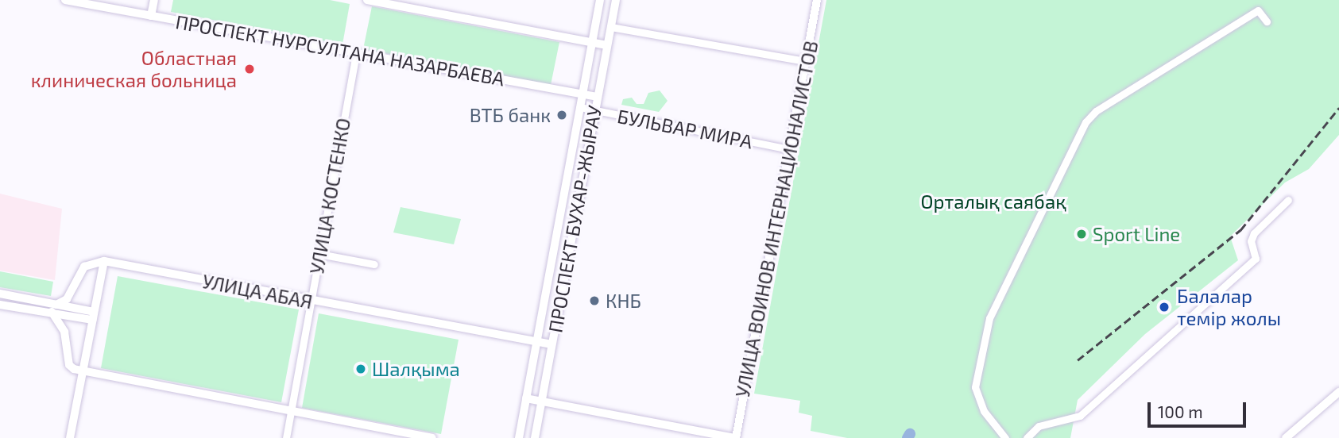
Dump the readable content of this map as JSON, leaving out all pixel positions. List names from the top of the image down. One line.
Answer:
{"streets":{"main road":["ПРОСПЕКТ НУРСУЛТАНА НАЗАРБАЕВА","ПРОСПЕКТ БУХАР-ЖЫРАУ","УЛИЦА ВОИНОВ ИНТЕРНАЦИОНАЛИСТОВ","УЛИЦА АБАЯ"],"street":["БУЛЬВАР МИРА","УЛИЦА КОСТЕНКО"]},"crossings":[["ПРОСПЕКТ НУРСУЛТАНА НАЗАРБАЕВА","УЛИЦА КОСТЕНКО"],["ПРОСПЕКТ НУРСУЛТАНА НАЗАРБАЕВА","ПРОСПЕКТ БУХАР-ЖЫРАУ"],["БУЛЬВАР МИРА","ПРОСПЕКТ БУХАР-ЖЫРАУ"],["БУЛЬВАР МИРА","УЛИЦА ВОИНОВ ИНТЕРНАЦИОНАЛИСТОВ"],["УЛИЦА КОСТЕНКО","УЛИЦА АБАЯ"],["ПРОСПЕКТ БУХАР-ЖЫРАУ","УЛИЦА АБАЯ"]],"parks":["Орталық саябақ"],"places":["Областная клиническая больница","ВТБ банк","Sport Line","КНБ","Балалар темір жолы","Шалқыма"],"scale_bar":"100 m"}
